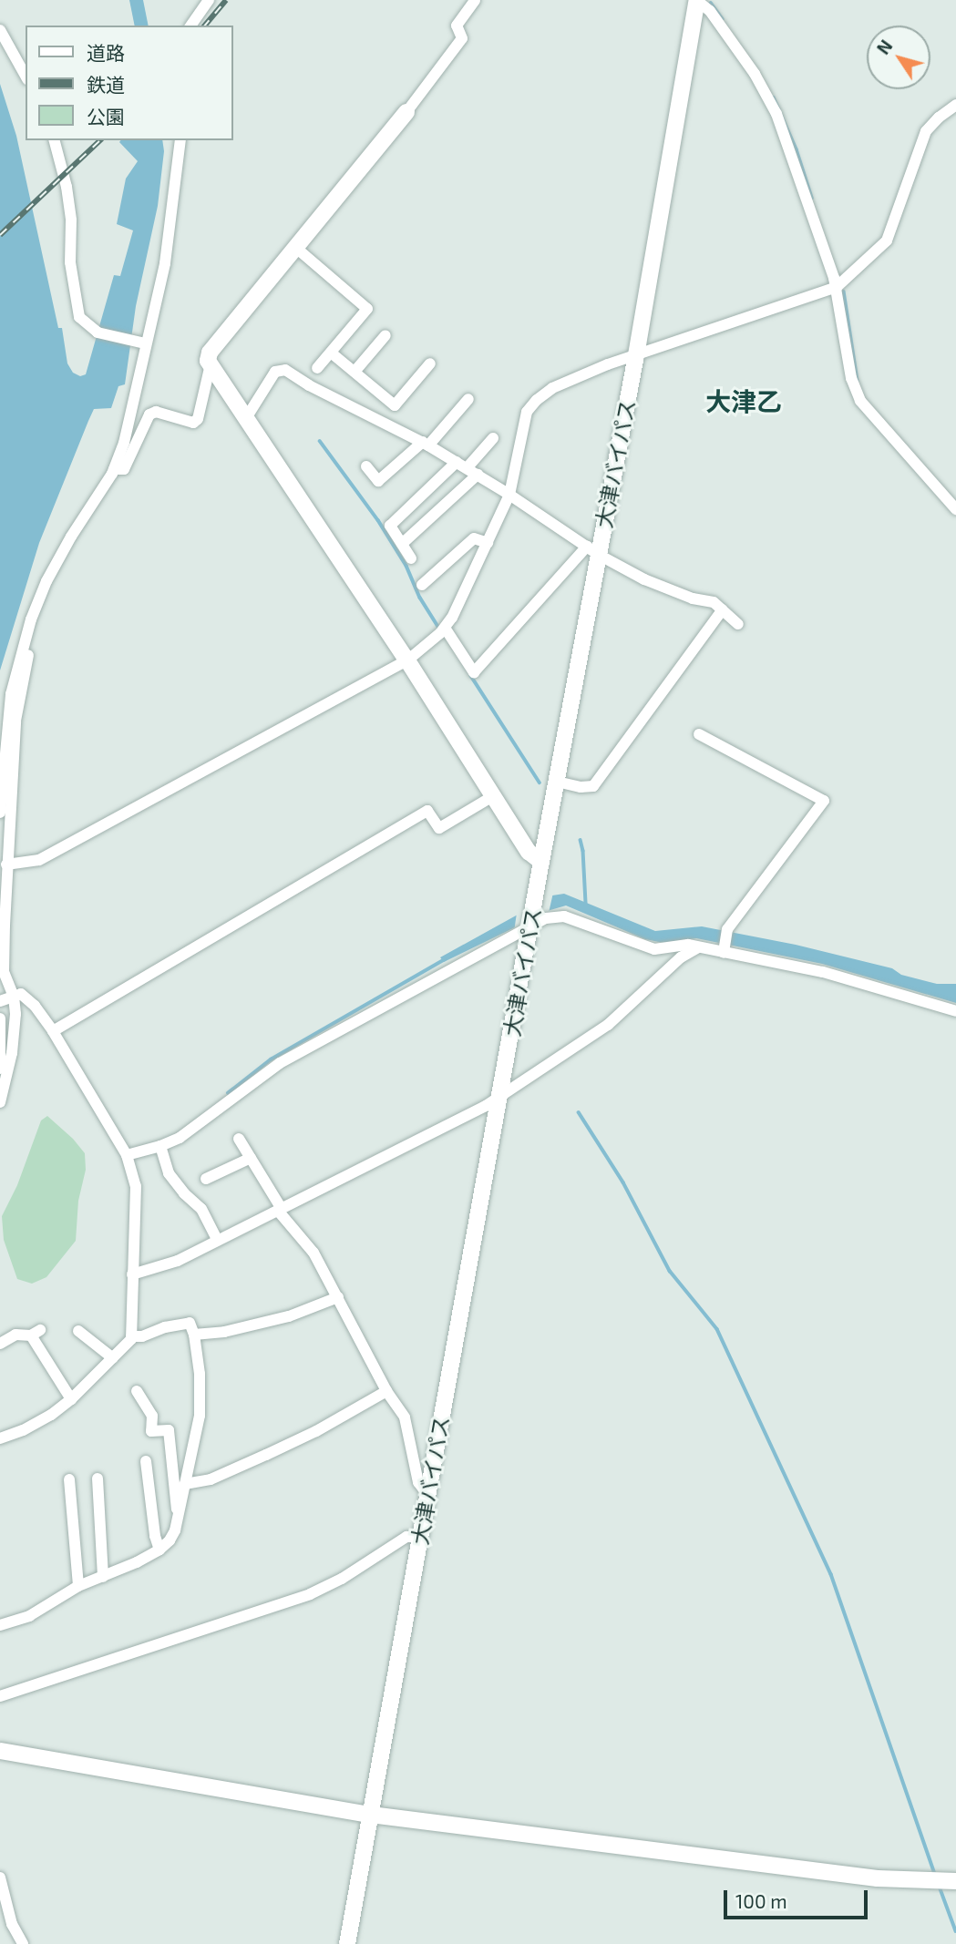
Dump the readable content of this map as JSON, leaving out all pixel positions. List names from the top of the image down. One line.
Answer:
{"streets":{"main road":["大津バイパス"]},"districts":["大津乙"],"legend":["道路","鉄道","公園"],"scale_bar":"100 m","north":"top left"}
